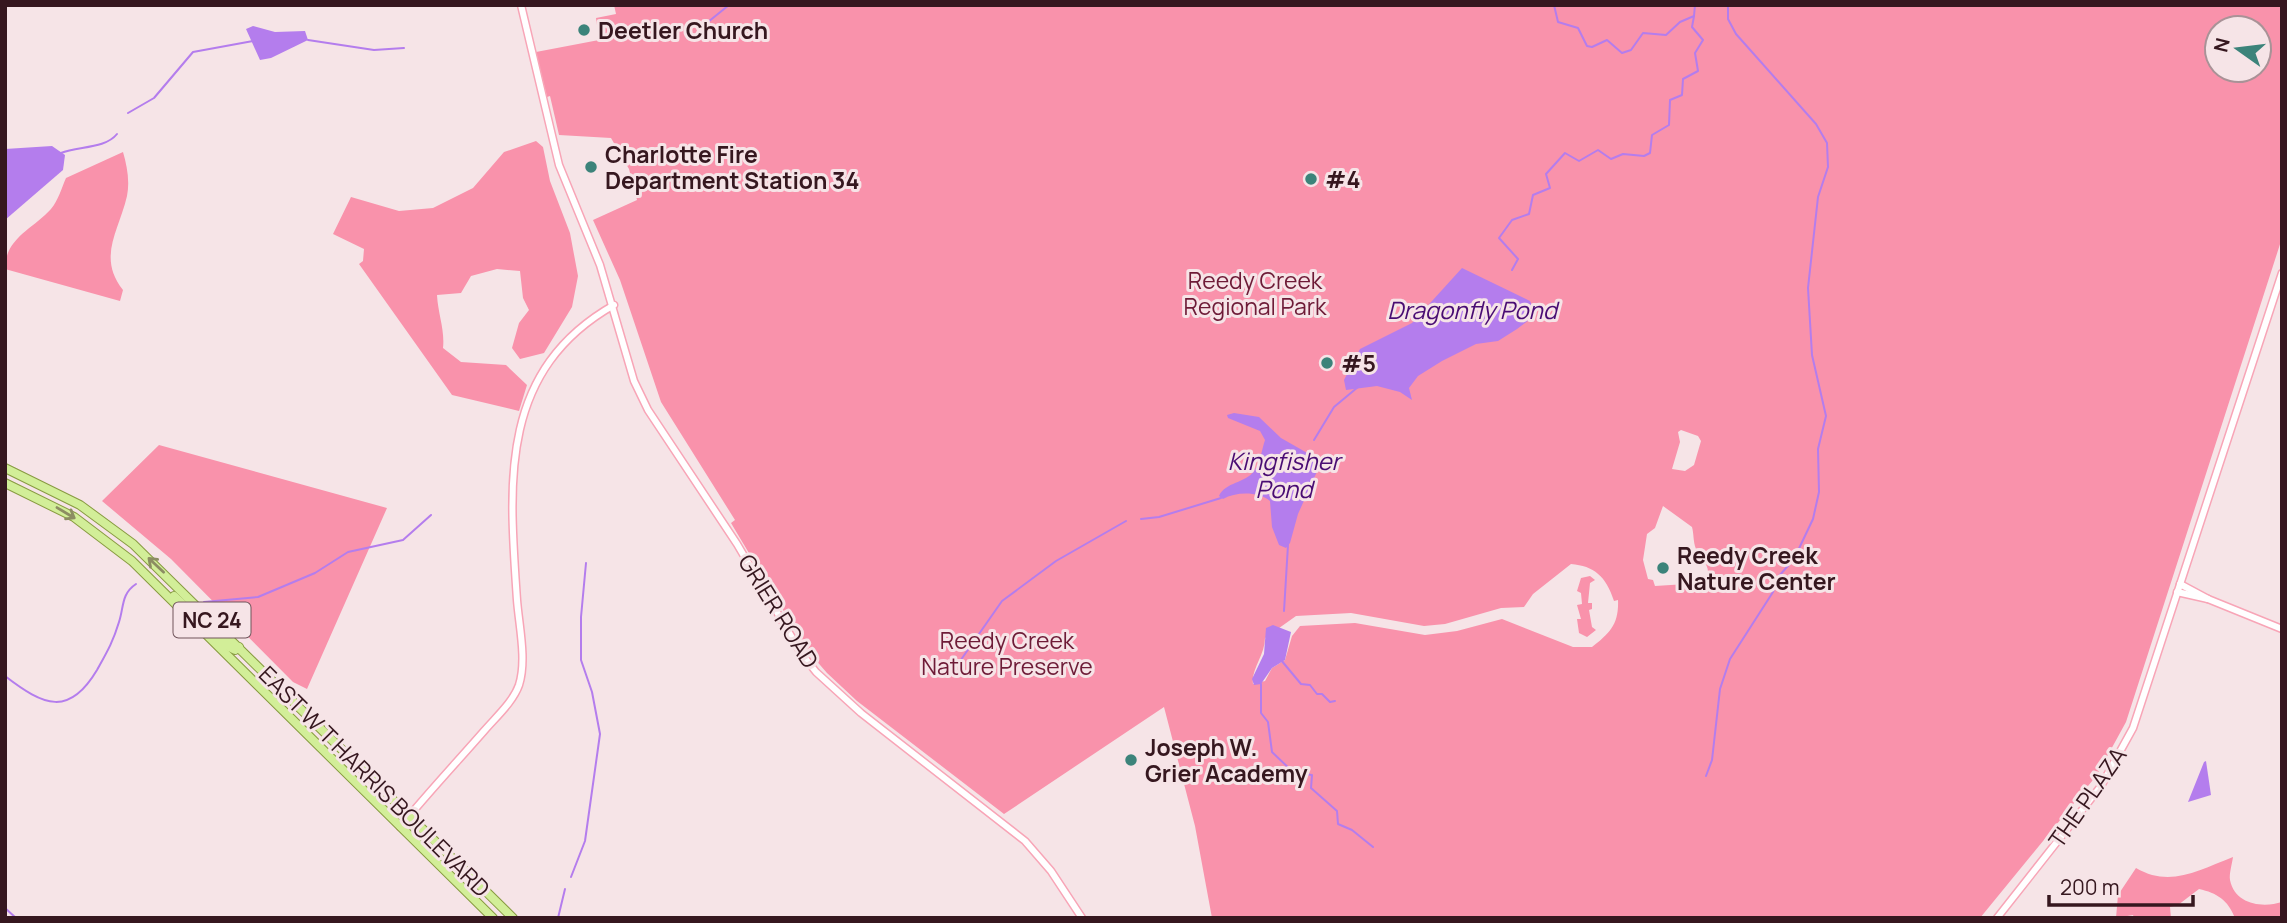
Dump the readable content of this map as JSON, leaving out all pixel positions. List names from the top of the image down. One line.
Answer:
{"streets":{"main road":["NC 24","EAST W T HARRIS BOULEVARD"],"street":["GRIER ROAD","THE PLAZA"]},"water":["Dragonfly Pond","Kingfisher Pond"],"parks":["Reedy Creek Regional Park","Reedy Creek Nature Preserve"],"places":["Deetler Church","Charlotte Fire Department Station 34","#4","#5","Reedy Creek Nature Center","Joseph W. Grier Academy"],"scale_bar":"200 m","north":"left"}
